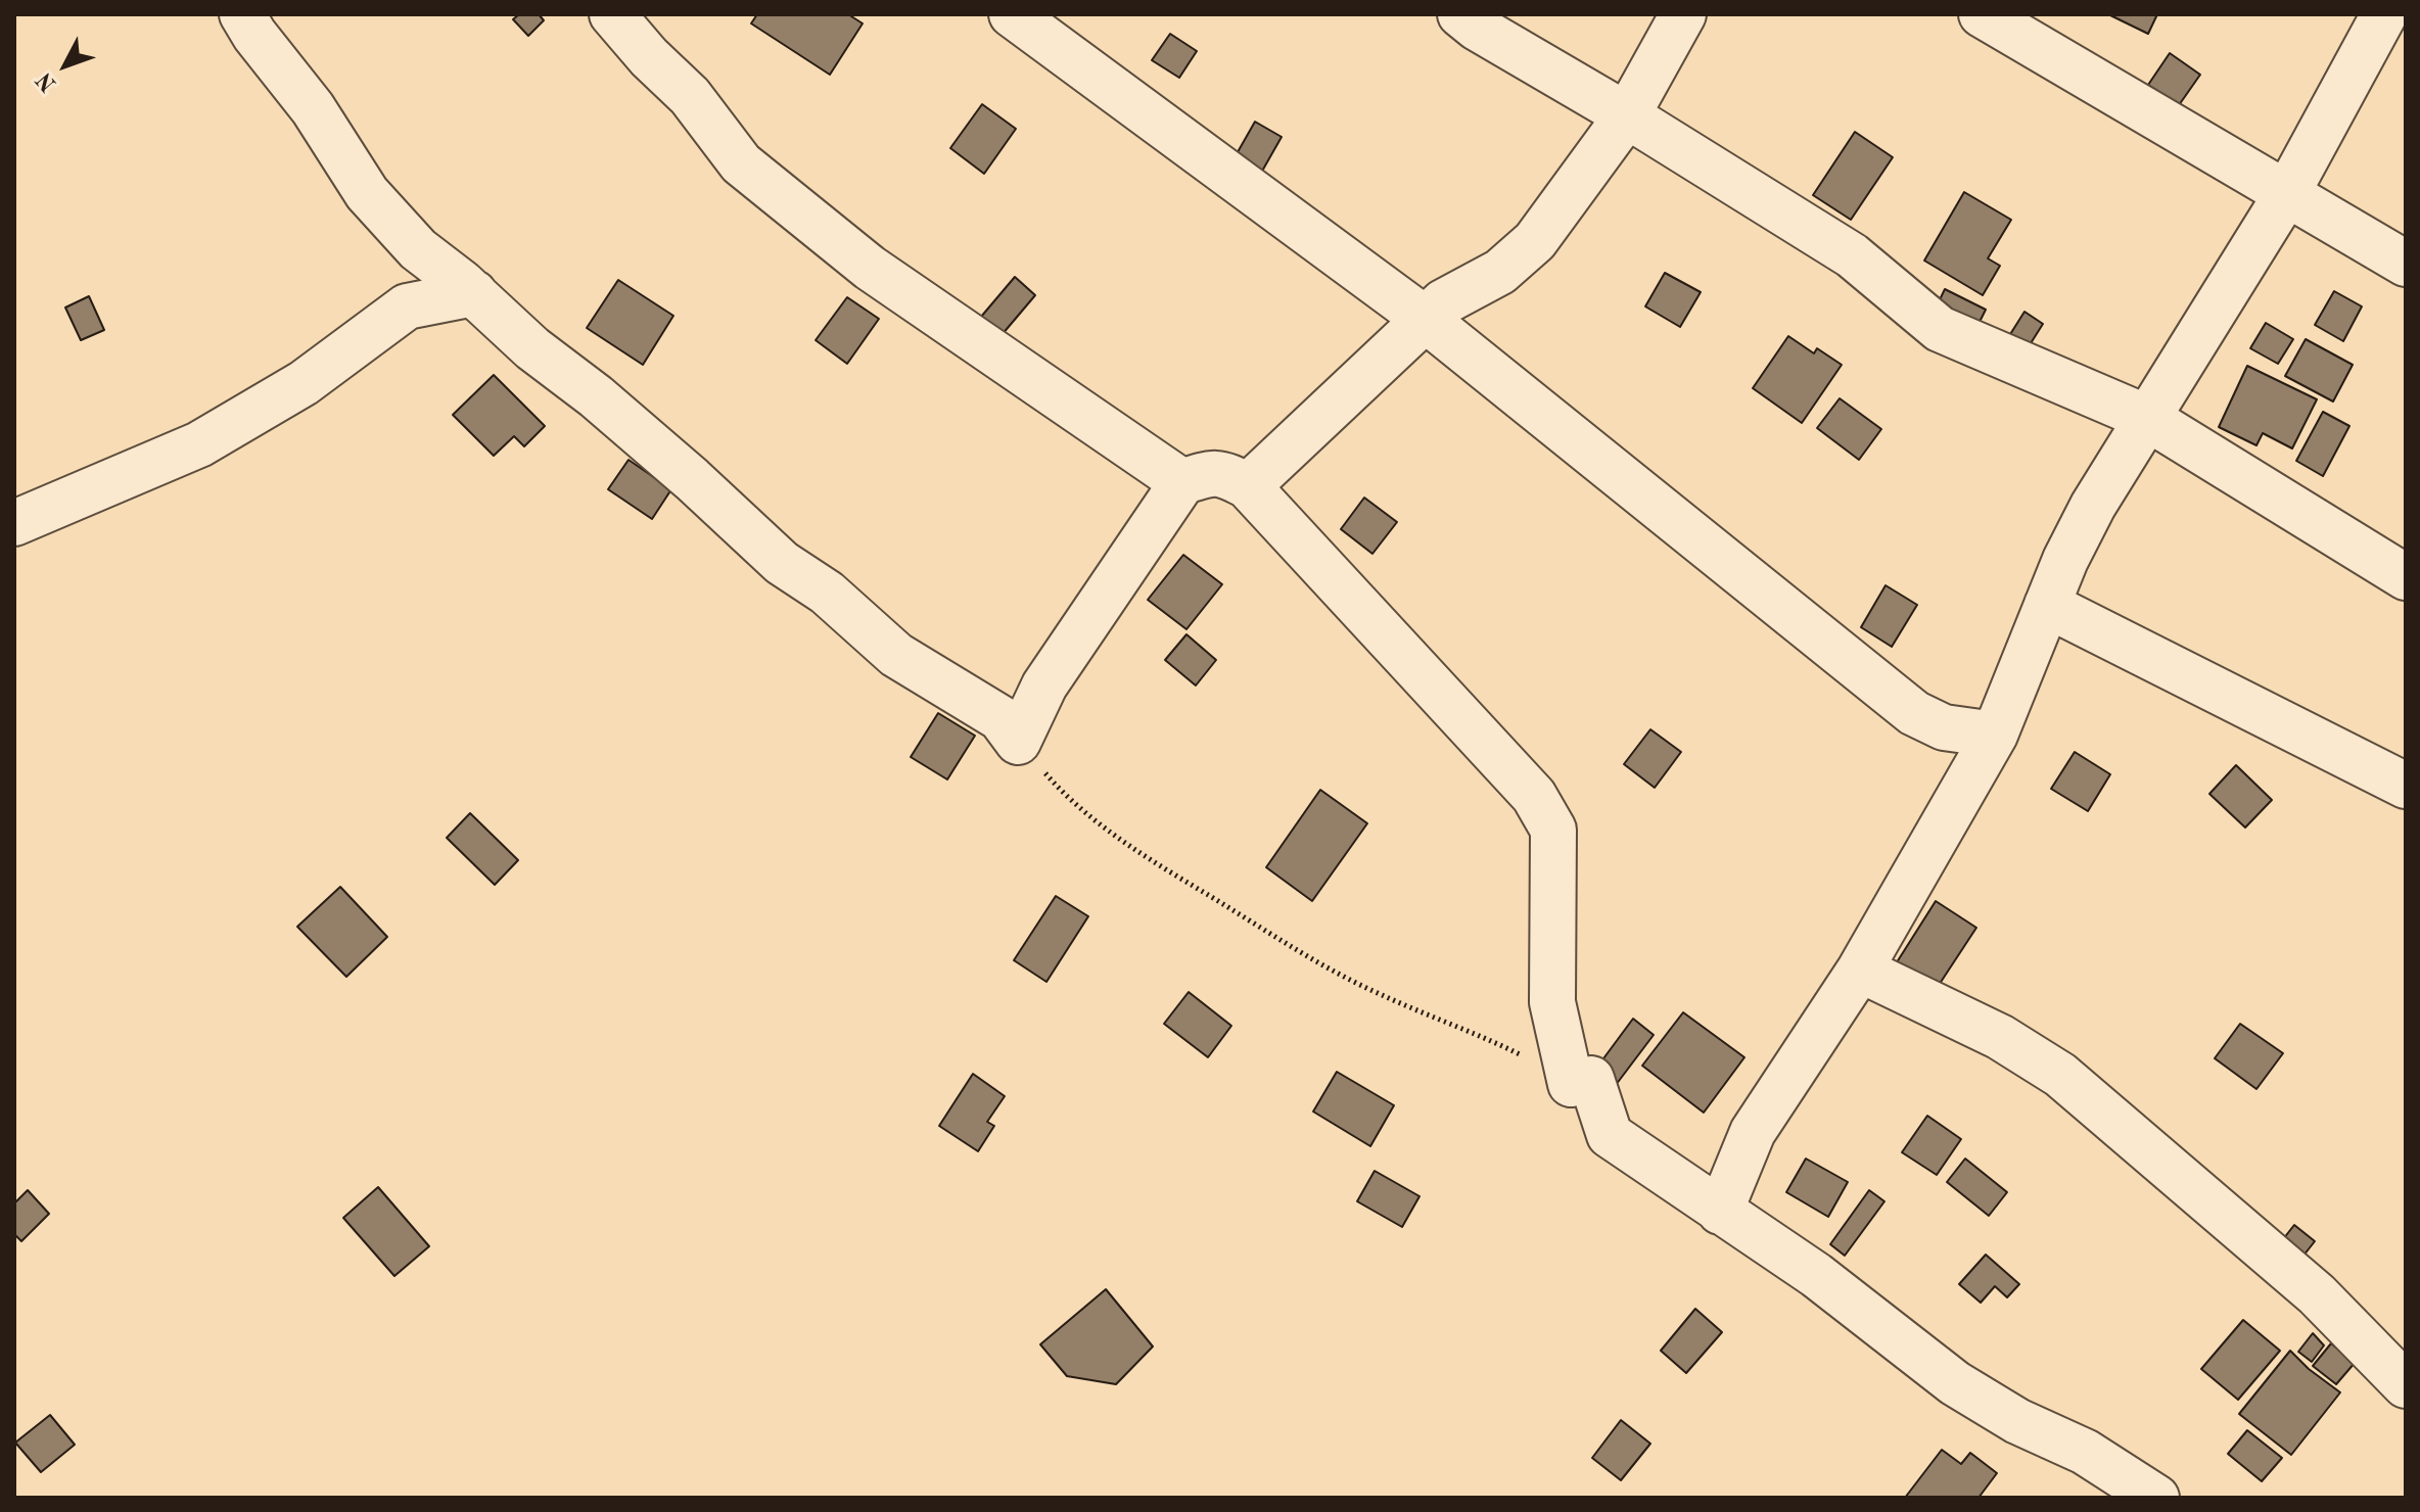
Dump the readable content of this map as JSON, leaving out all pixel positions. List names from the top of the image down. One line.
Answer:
{"north":"bottom left"}
